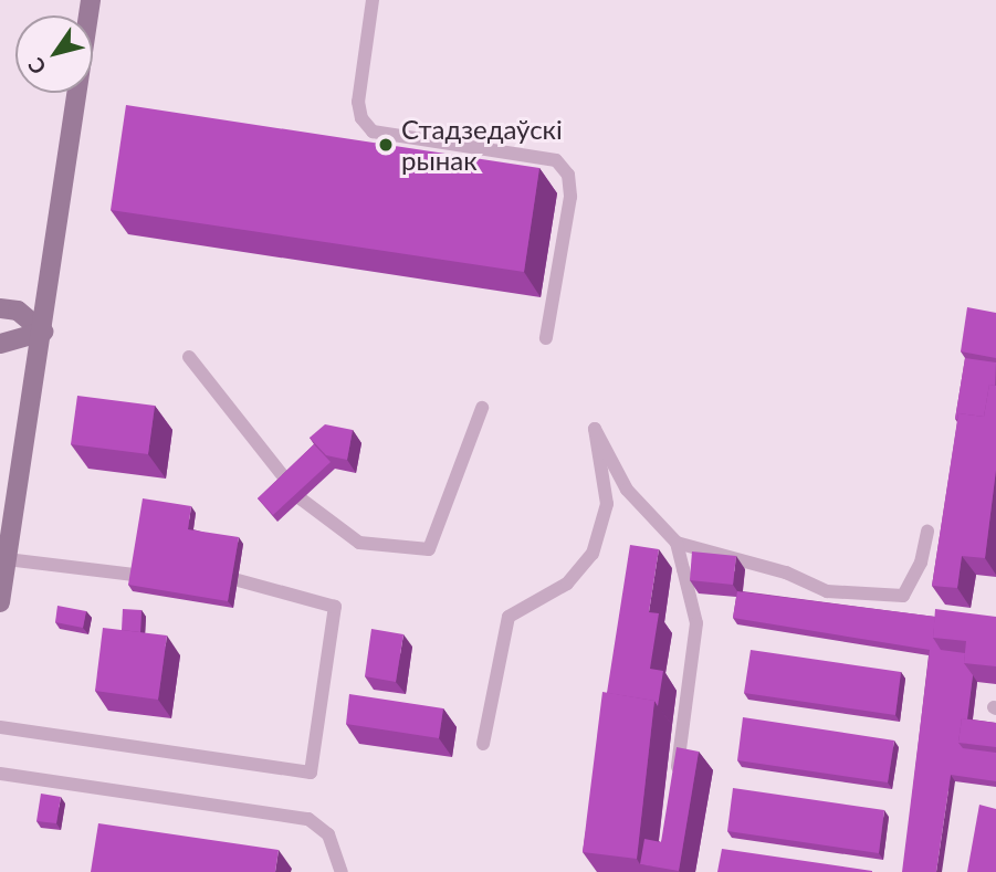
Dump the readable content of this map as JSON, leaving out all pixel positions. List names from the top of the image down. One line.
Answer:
{"places":["Стадзедаўскі рынак"],"north":"bottom left"}
